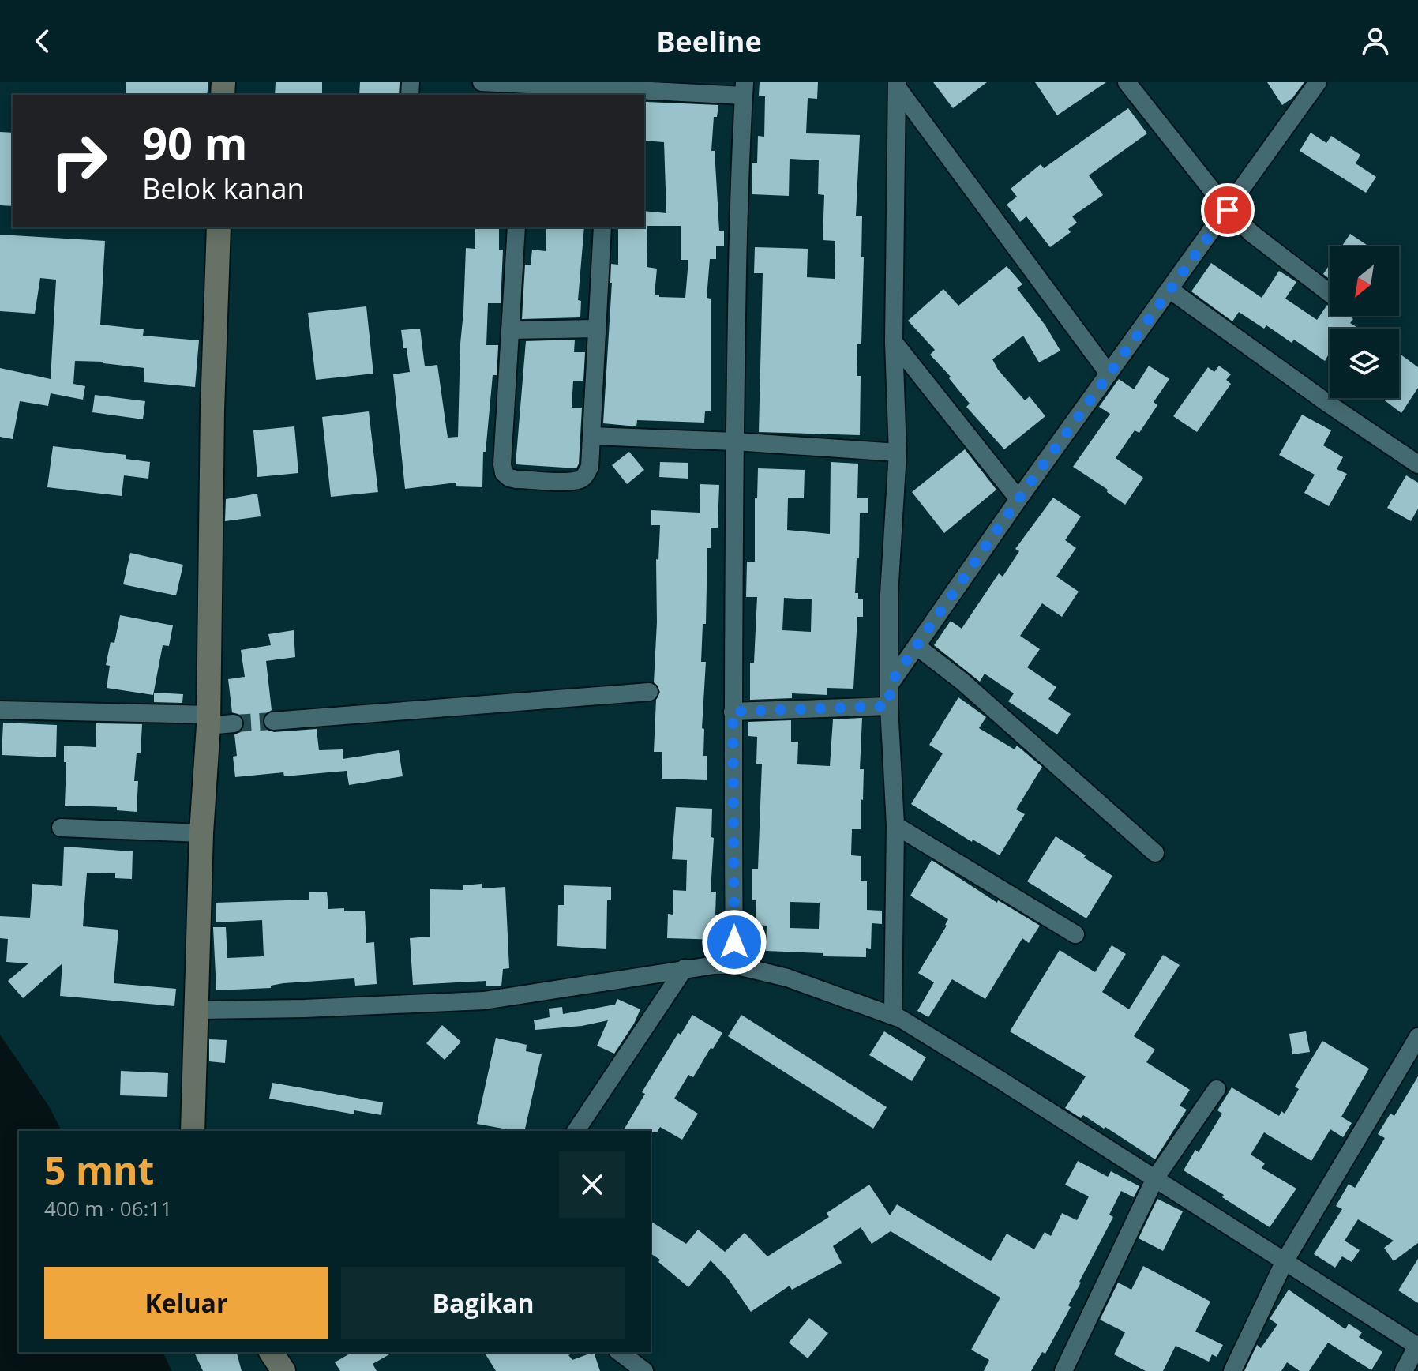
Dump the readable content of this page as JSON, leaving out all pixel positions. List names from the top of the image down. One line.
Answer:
{"north":"bottom left","page":{"header":"Beeline","turn":["90 m","Belok kanan"],"heading":["5 mnt","400 m · 06:11"],"buttons":["Keluar","Bagikan"]}}
